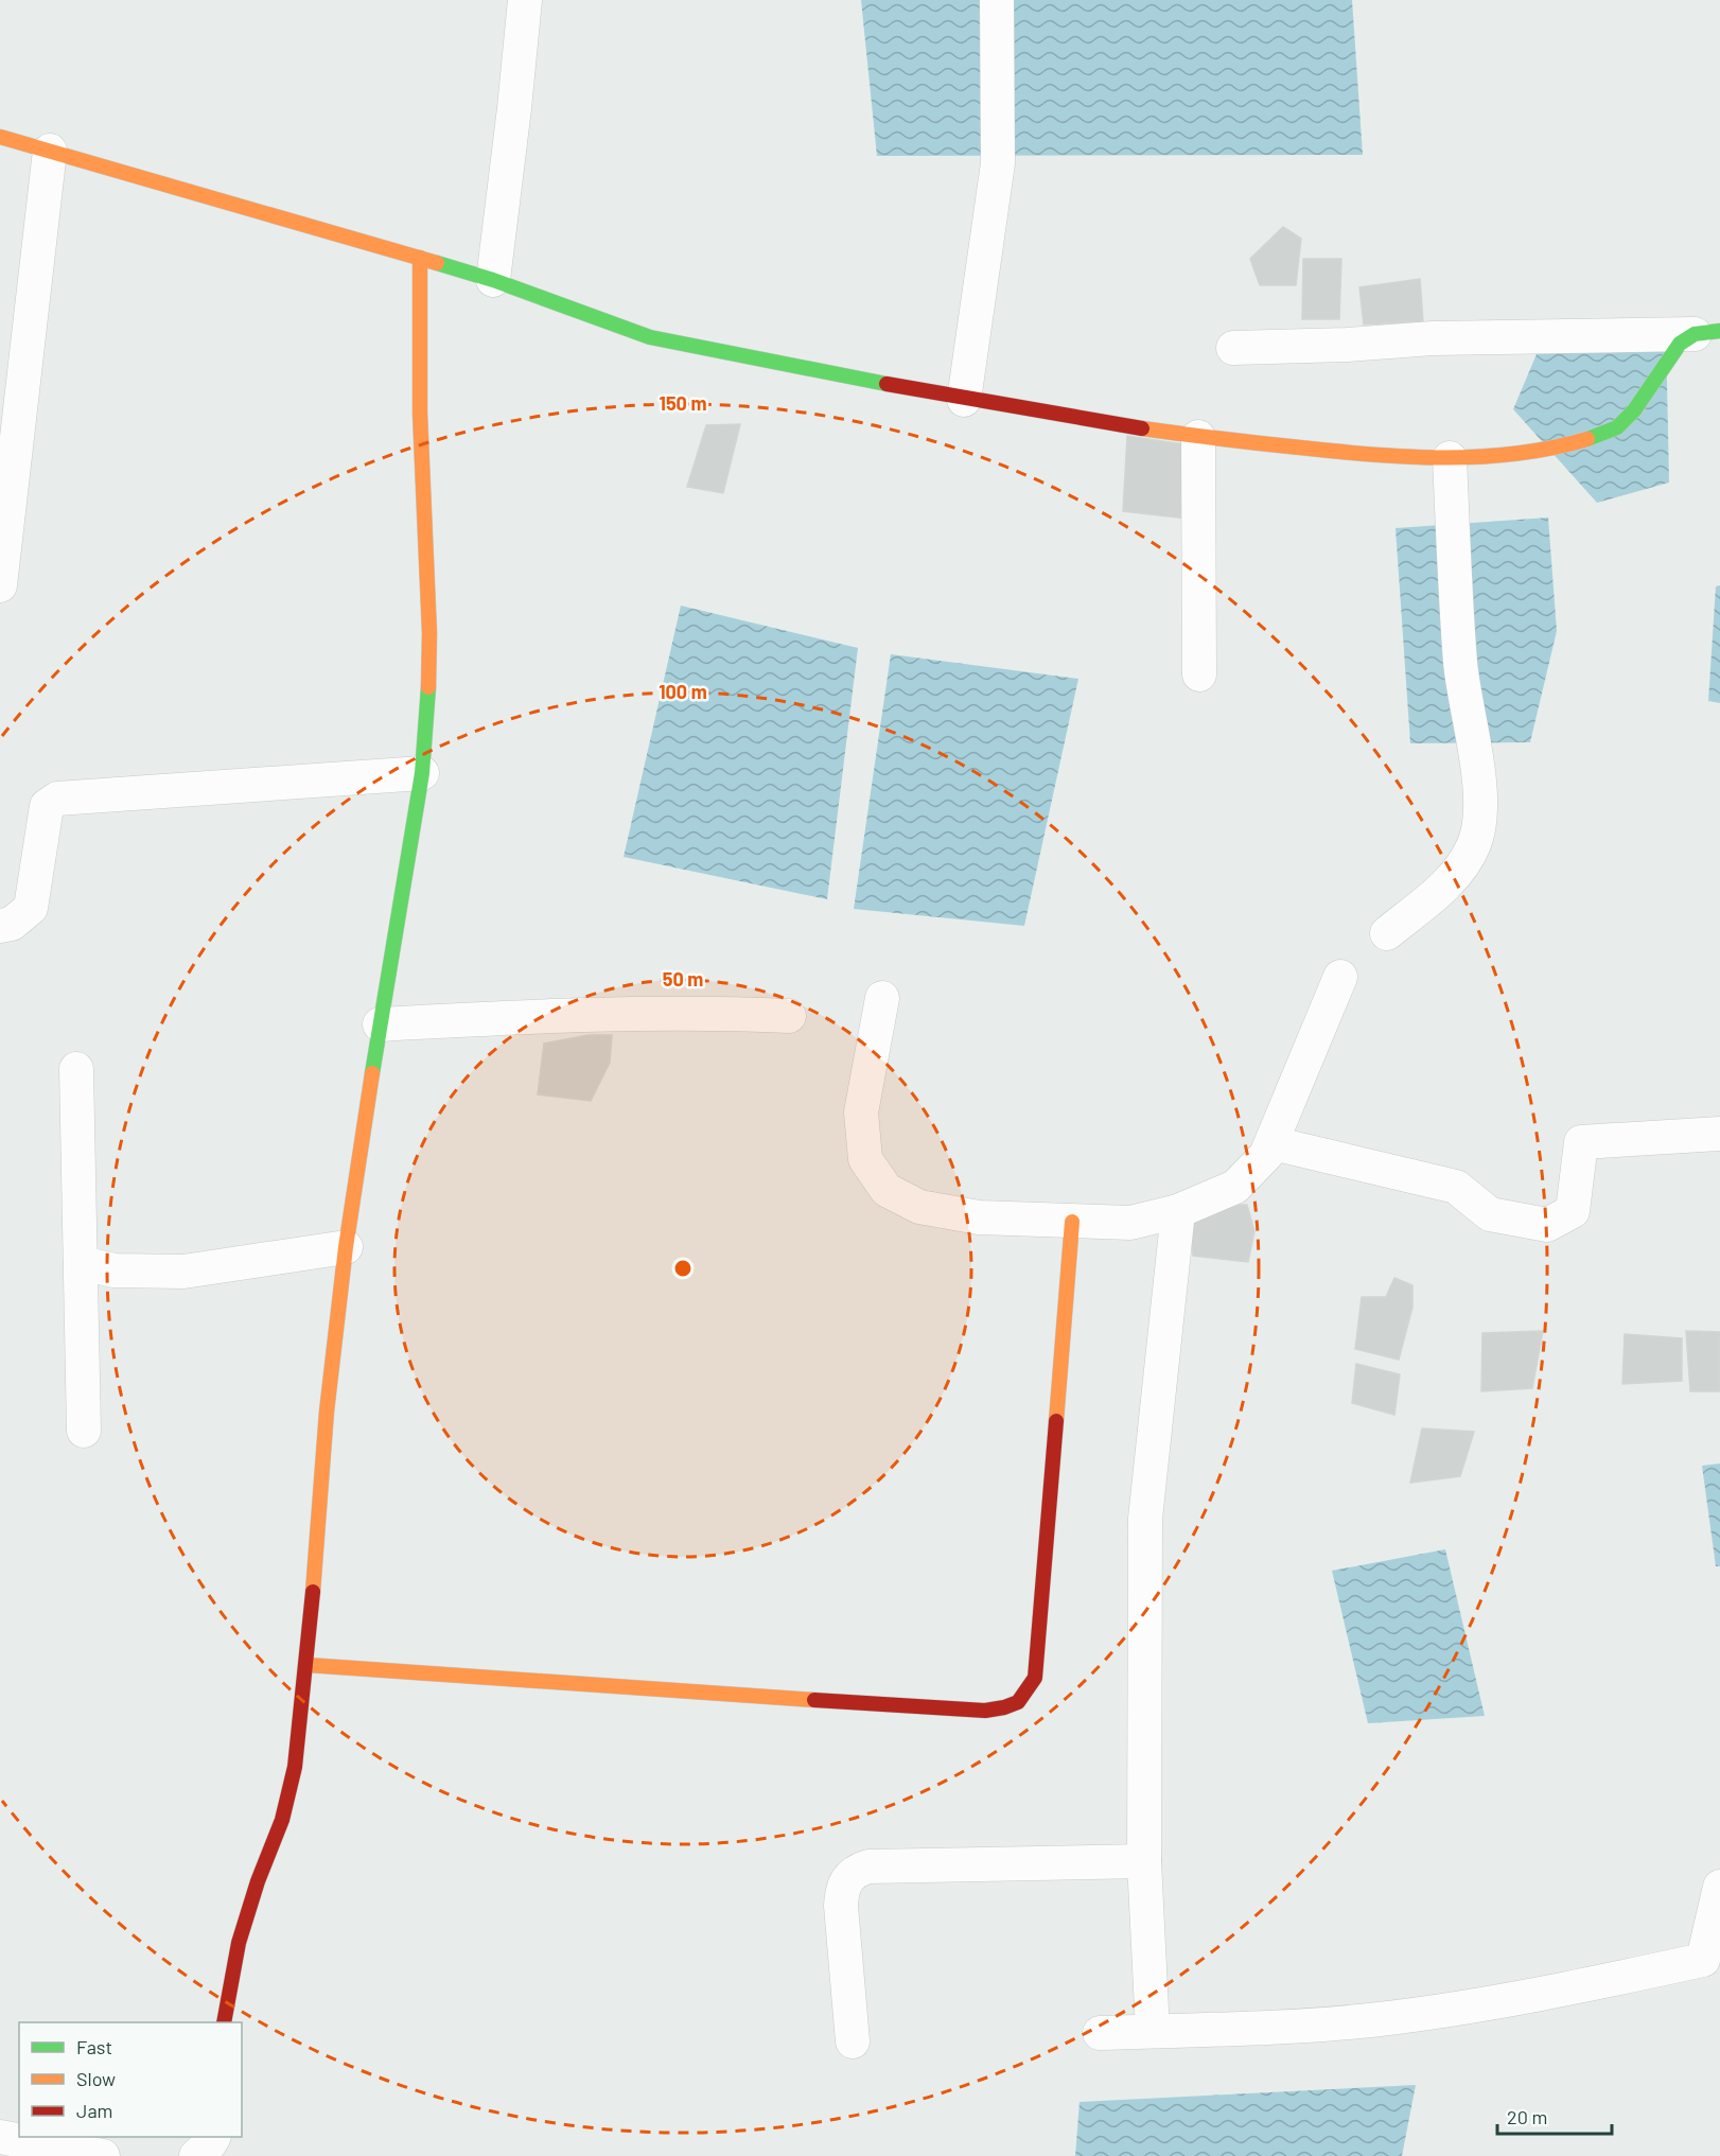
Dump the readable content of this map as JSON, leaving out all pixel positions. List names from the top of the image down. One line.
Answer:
{"legend":["Fast","Slow","Jam"],"scale_bar":"20 m","rings":["150 m","100 m","50 m"]}
